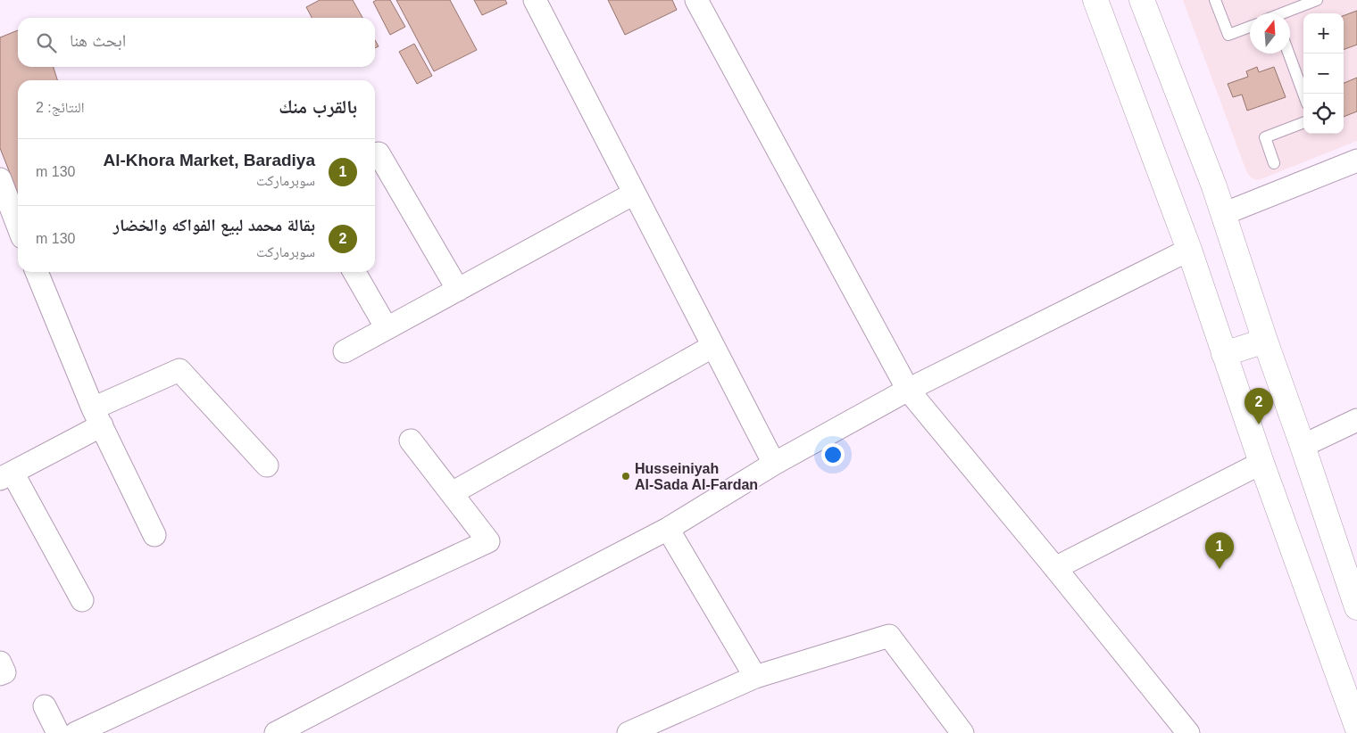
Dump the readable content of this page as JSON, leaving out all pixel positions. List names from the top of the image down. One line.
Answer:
{"places":["Husseiniyah Al-Sada Al-Fardan"],"north":"top","page":{"map_buttons":["+","−"],"search":"ابحث هنا","heading":["بالقرب منك","النتائج: 2"],"list":[{"mark":"1","name":"Al-Khora Market, Baradiya","note":"سوبرماركت","value":"130 m"},{"mark":"2","name":"بقالة محمد لبيع الفواكه والخضار","note":"سوبرماركت","value":"130 m"}],"pins":["2","1"]}}
